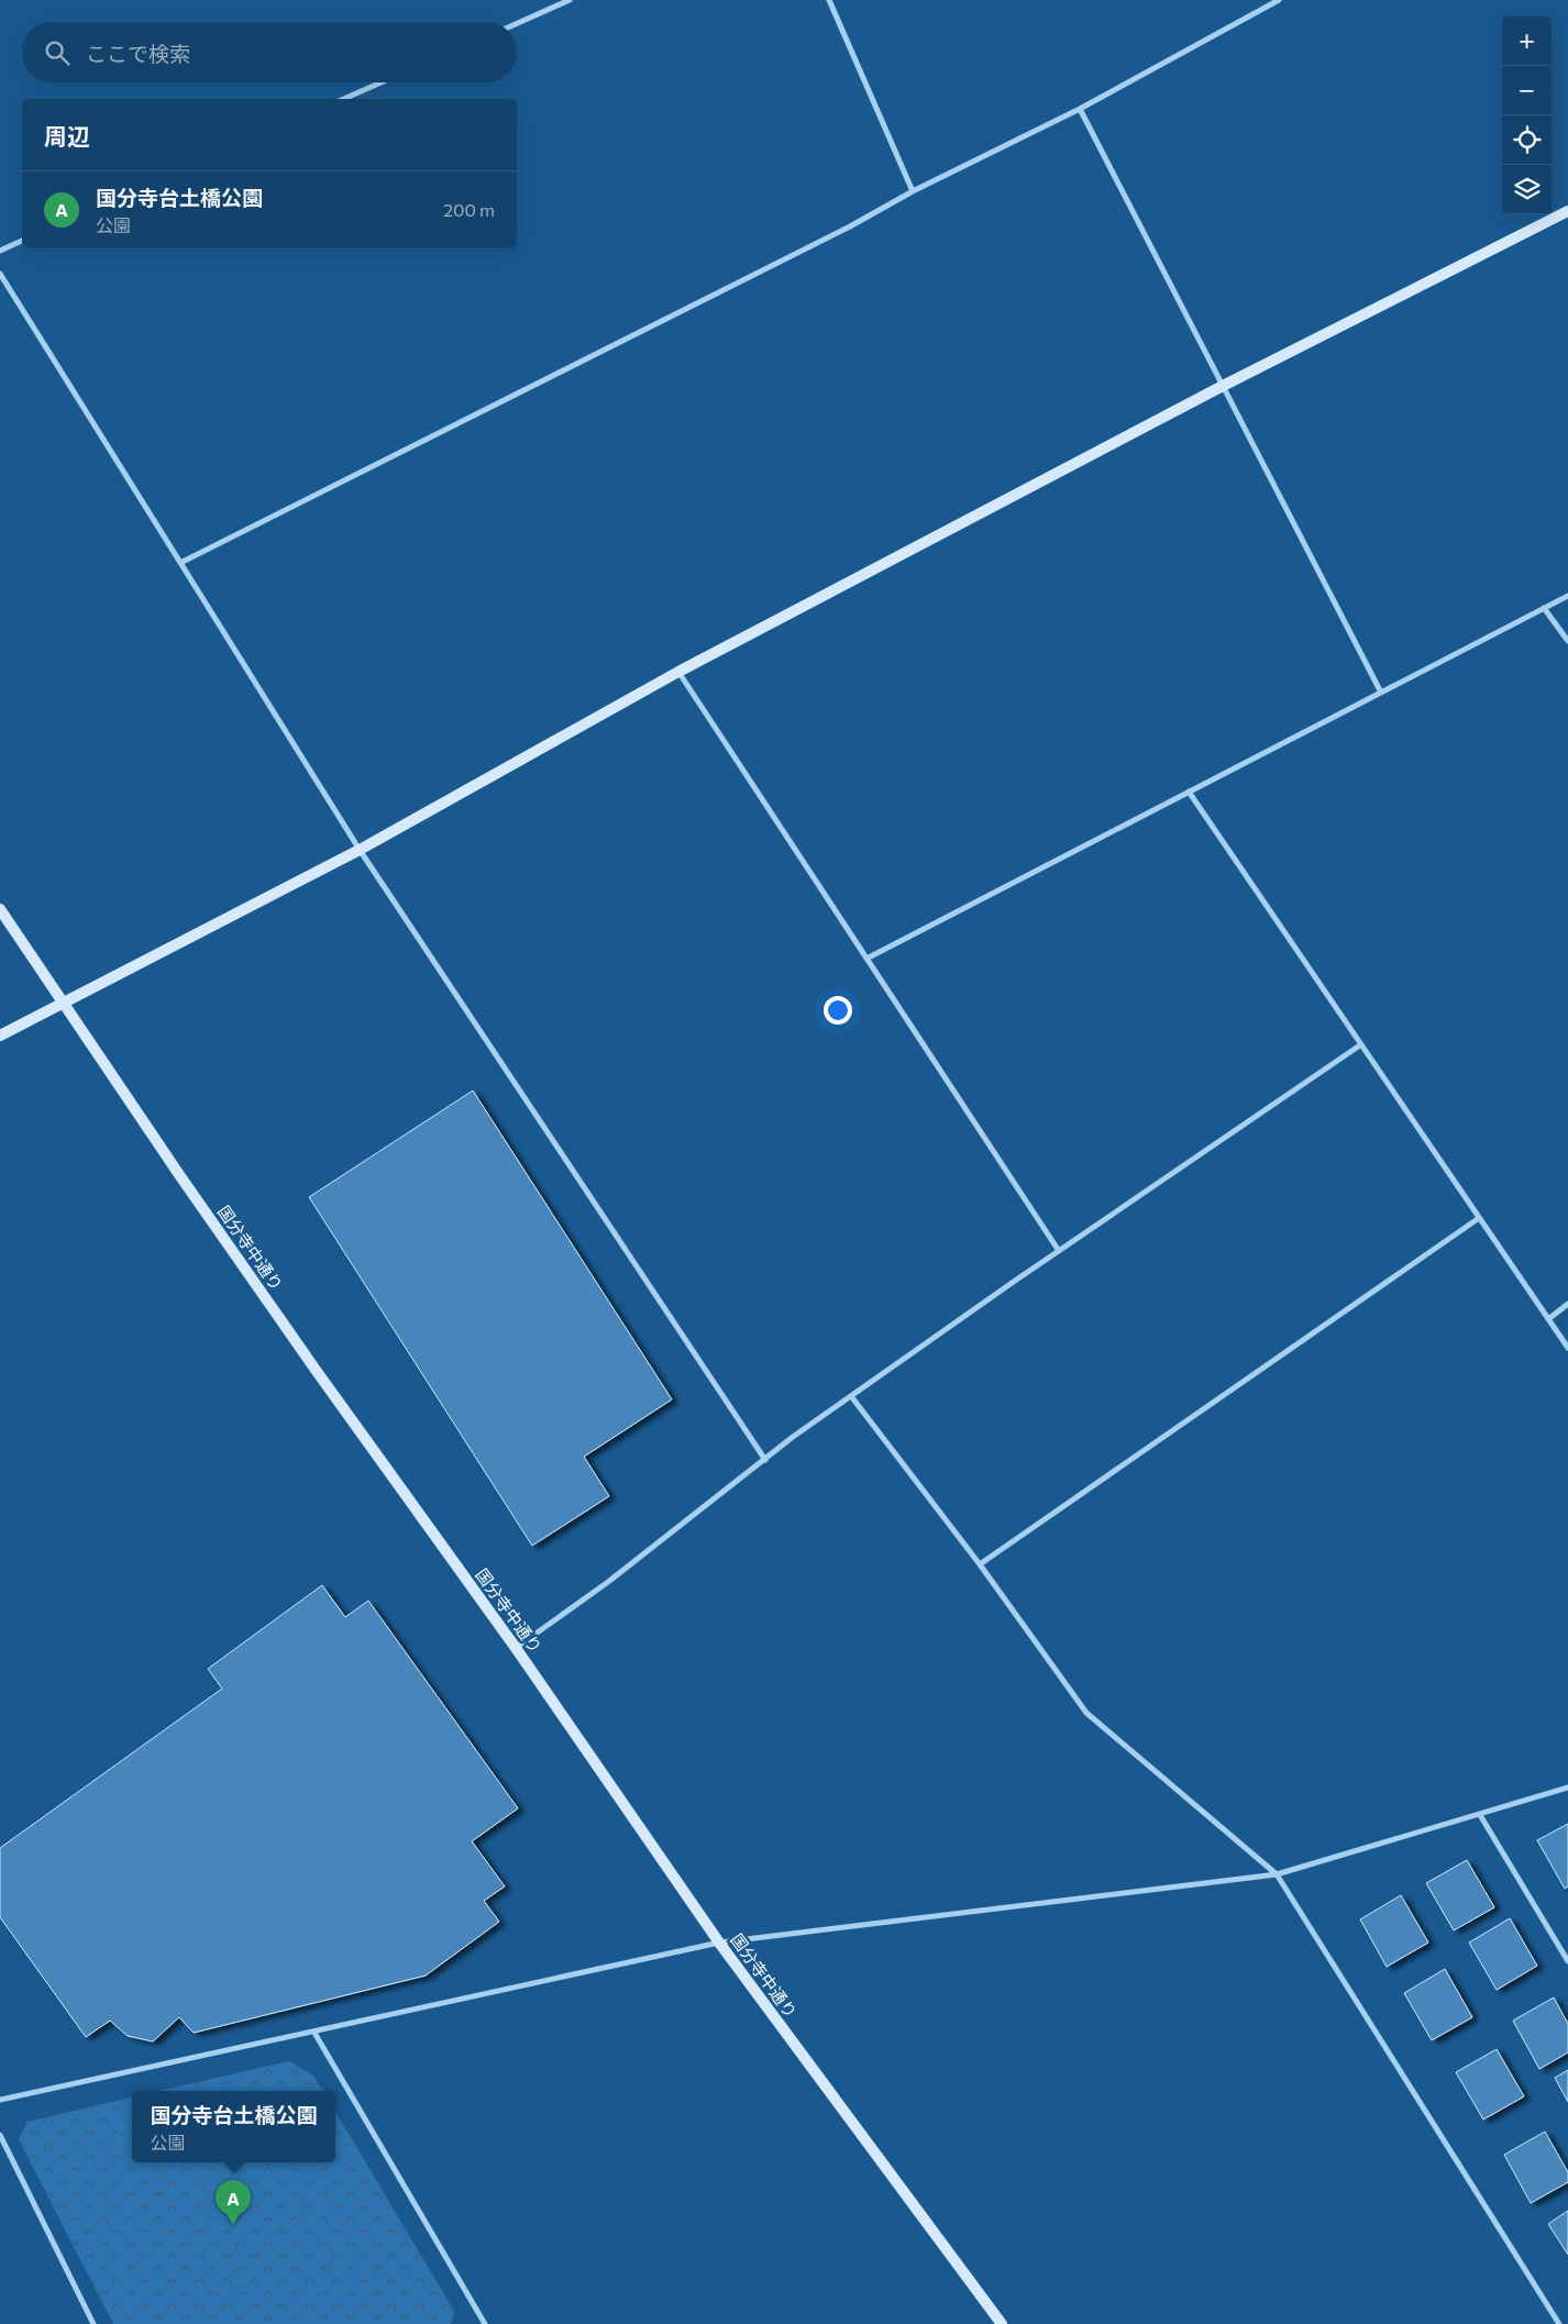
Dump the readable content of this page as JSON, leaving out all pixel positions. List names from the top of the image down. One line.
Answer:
{"streets":{"street":["国分寺中通り"]},"page":{"map_buttons":["+","−"],"search":"ここで検索","heading":"周辺","list":[{"mark":"A","name":"国分寺台土橋公園","note":"公園","value":"200 m"}],"popup":["国分寺台土橋公園","公園"],"pins":"A"}}
